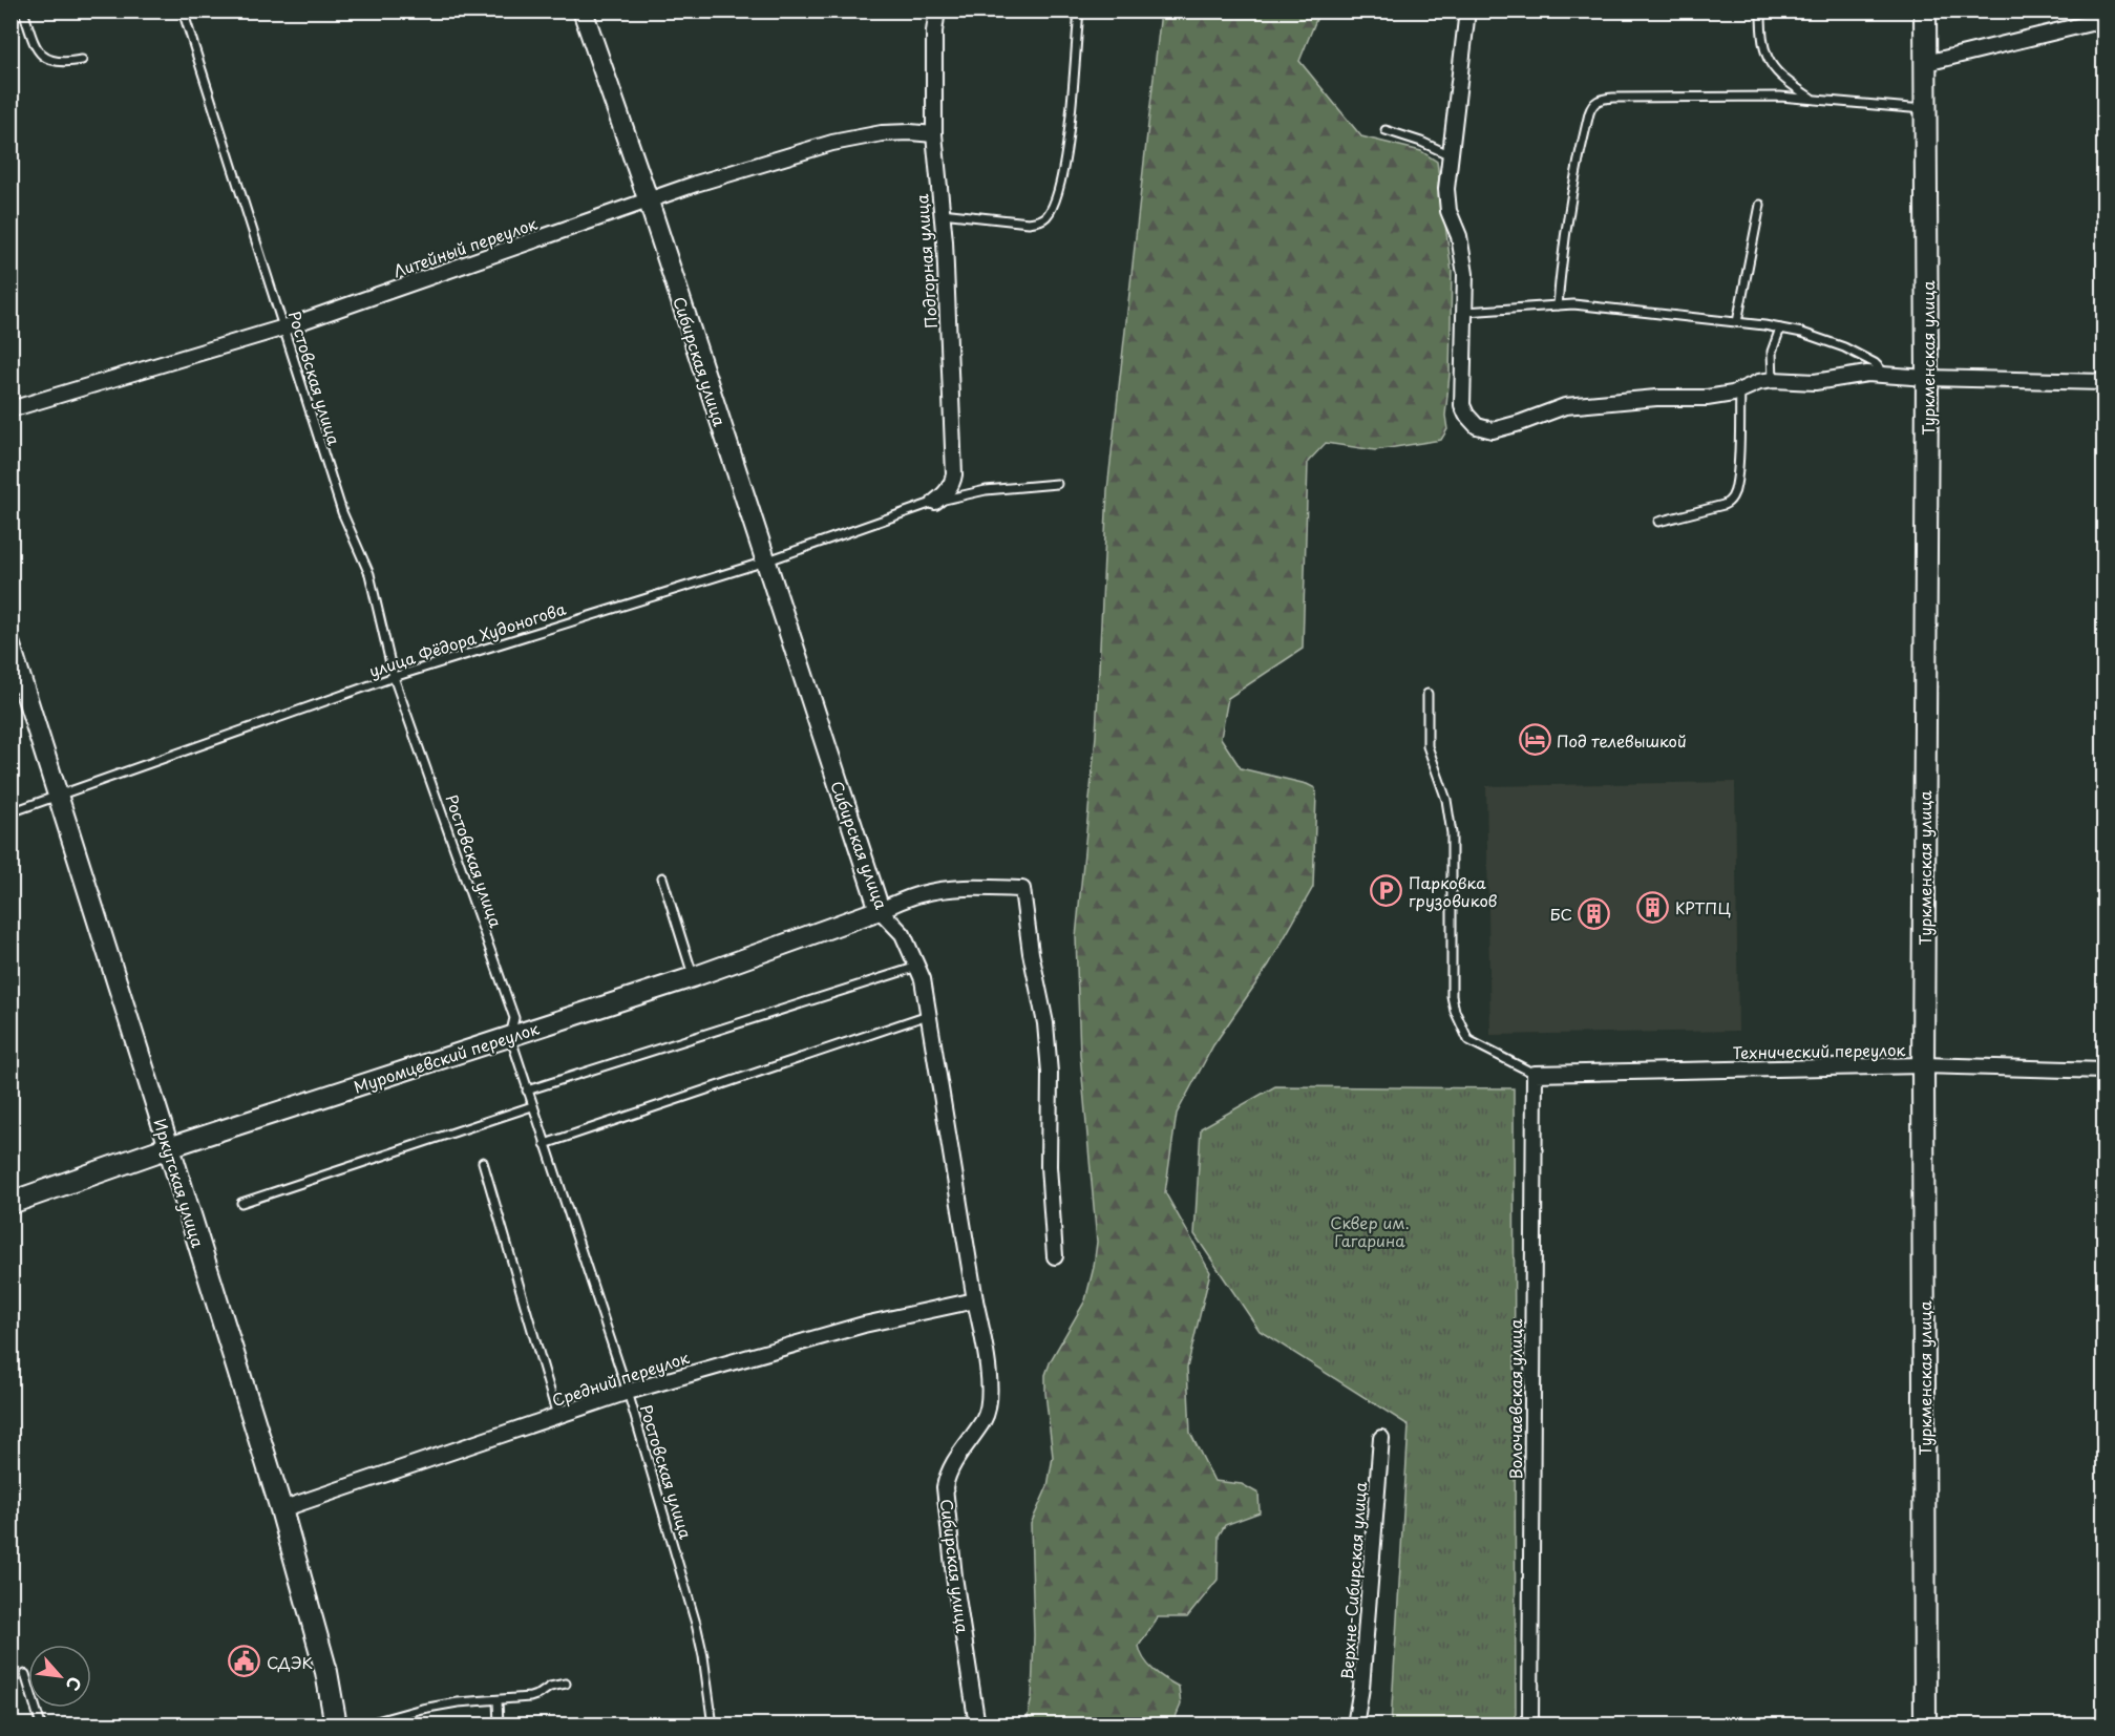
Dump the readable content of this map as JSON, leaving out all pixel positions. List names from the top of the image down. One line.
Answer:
{"streets":{"main road":["Туркменская улица","Муромцевский переулок","Иркутская улица"],"street":["Литейный переулок","Подгорная улица","Сибирская улица","Технический переулок","Средний переулок","Волочаевская улица","Верхне-Сибирская улица"],"lane":["Ростовская улица","улица Фёдора Худоногова"]},"crossings":[["Литейный переулок","Подгорная улица"],["Литейный переулок","Сибирская улица"],["Литейный переулок","Ростовская улица"],["Подгорная улица","улица Фёдора Худоногова"],["Туркменская улица","Технический переулок"],["Сибирская улица","улица Фёдора Худоногова"],["Сибирская улица","Муромцевский переулок"],["Сибирская улица","Средний переулок"],["Ростовская улица","улица Фёдора Худоногова"],["Ростовская улица","Муромцевский переулок"],["Ростовская улица","Средний переулок"],["улица Фёдора Худоногова","Иркутская улица"],["Технический переулок","Волочаевская улица"],["Муромцевский переулок","Иркутская улица"],["Иркутская улица","Средний переулок"]],"parks":["Сквер им. Гагарина"],"places":{"hotel":["Под телевышкой"],"parking":["Парковка грузовиков"],"building":["КРТПЦ","БС"],"public building":["СДЭК"]},"north":"bottom right"}
